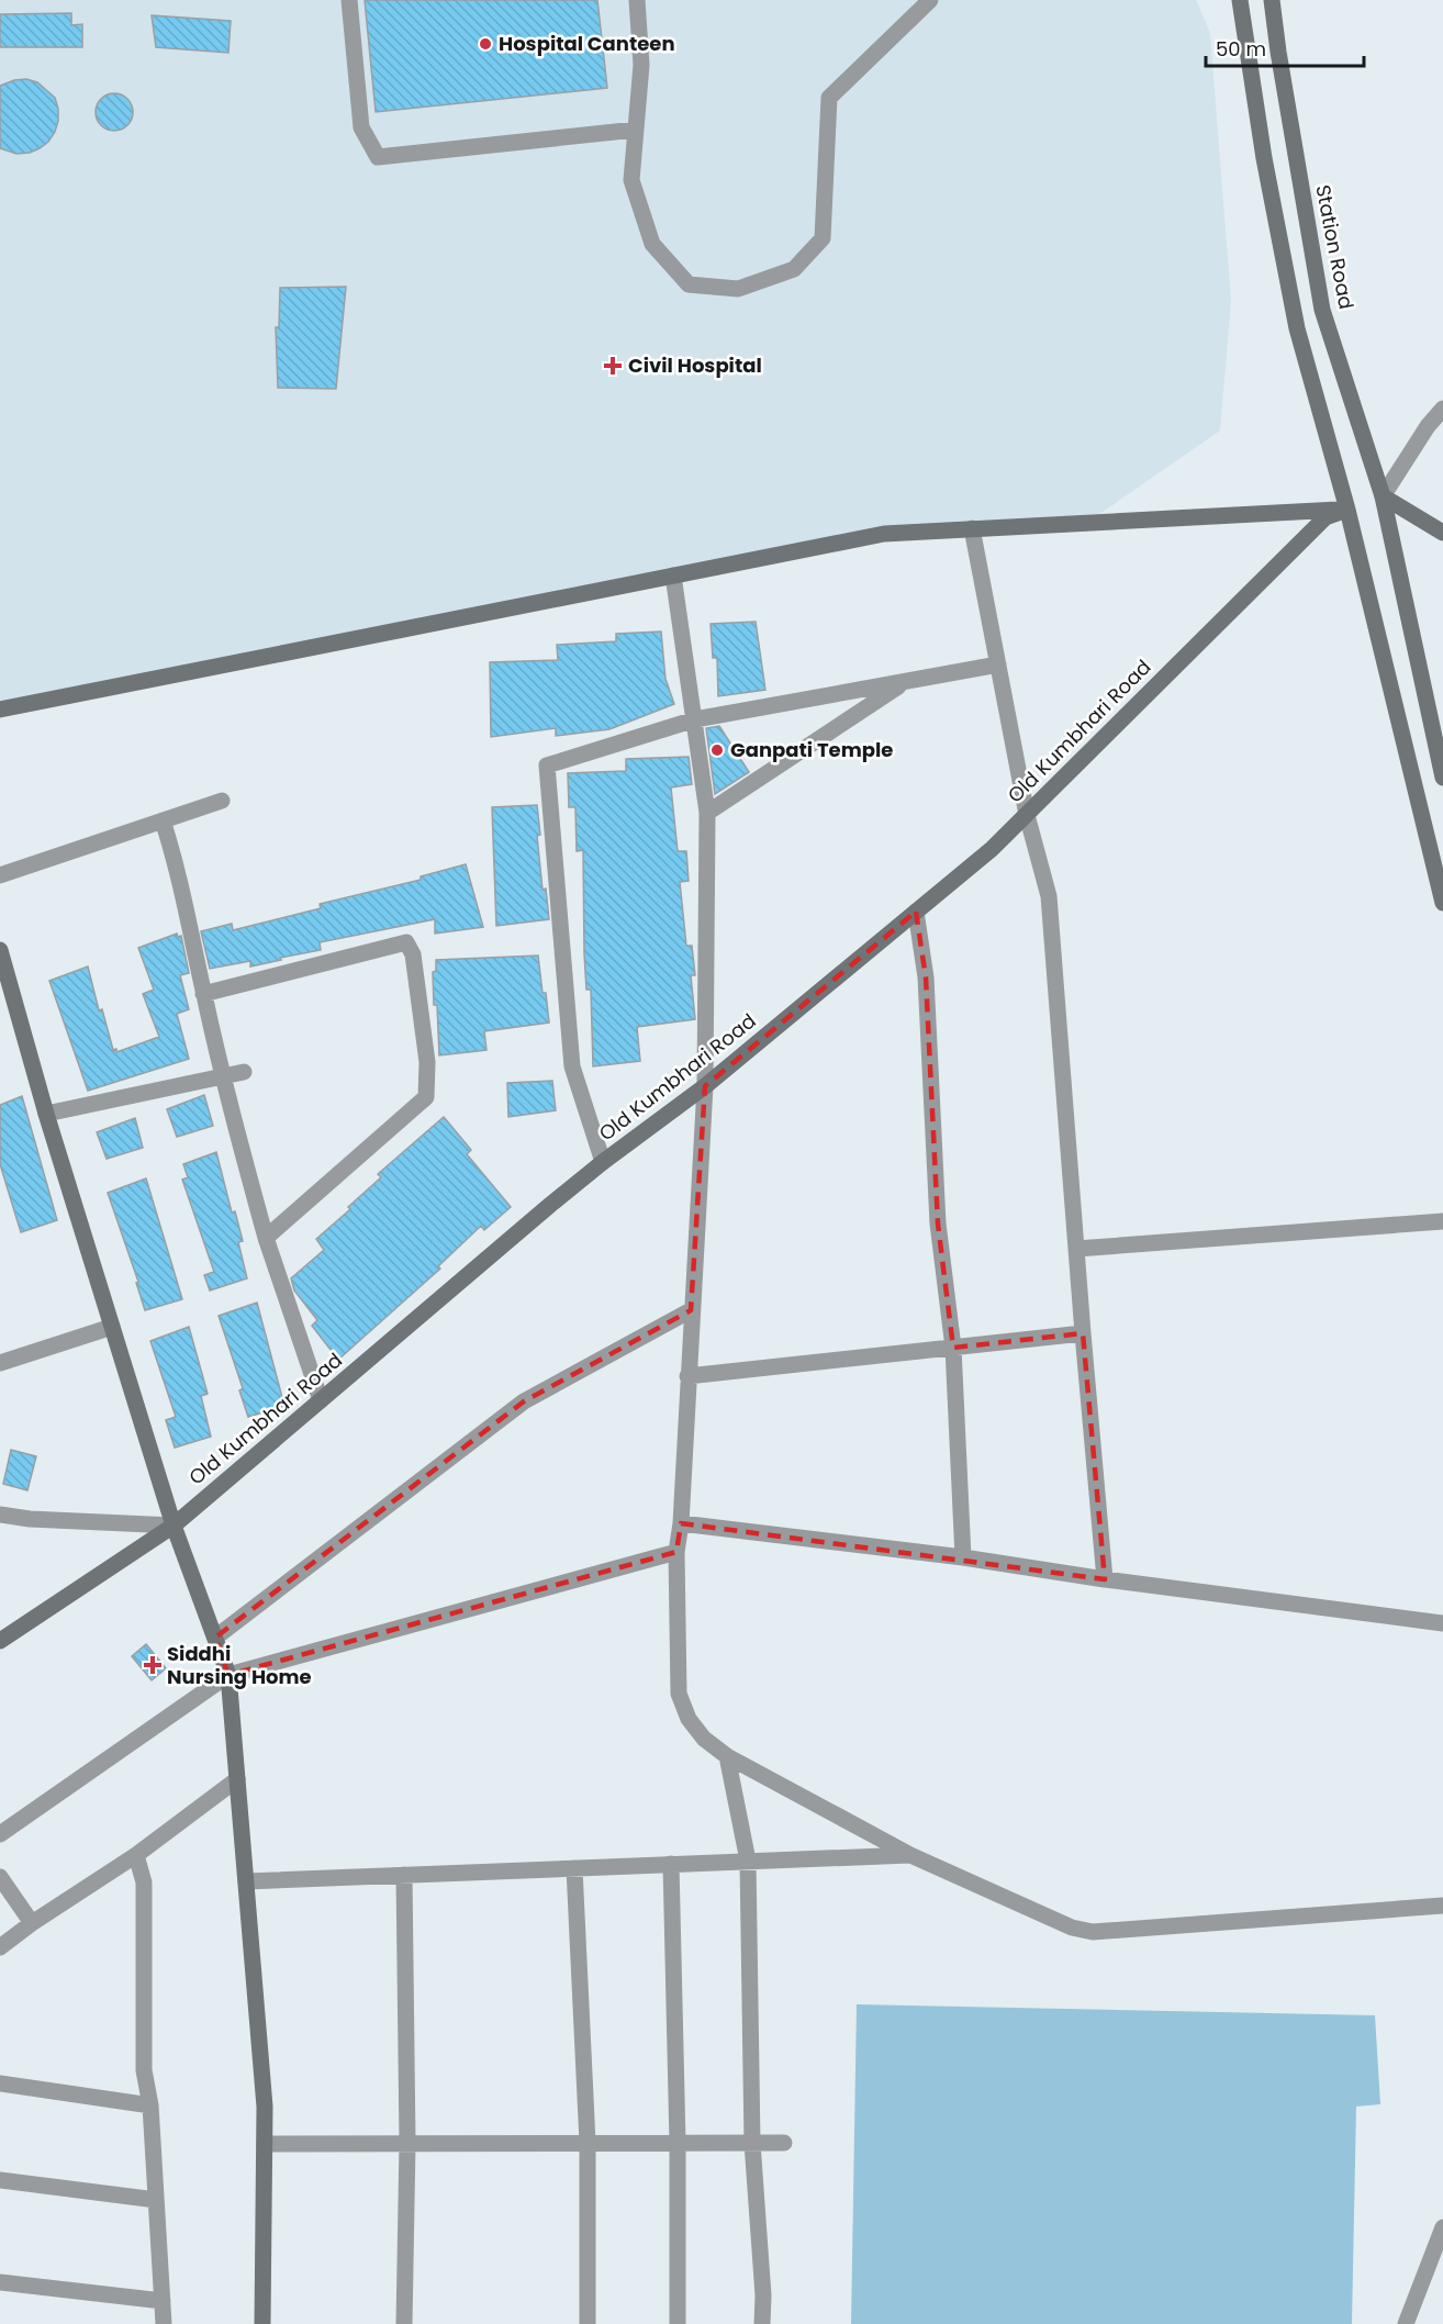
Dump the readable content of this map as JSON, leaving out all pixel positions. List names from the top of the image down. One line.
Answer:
{"streets":{"main road":["Station Road","Old Kumbhari Road"]},"places":{"other":["Hospital Canteen","Ganpati Temple"],"health":["Civil Hospital","Siddhi Nursing Home"]},"scale_bar":"50 m"}
